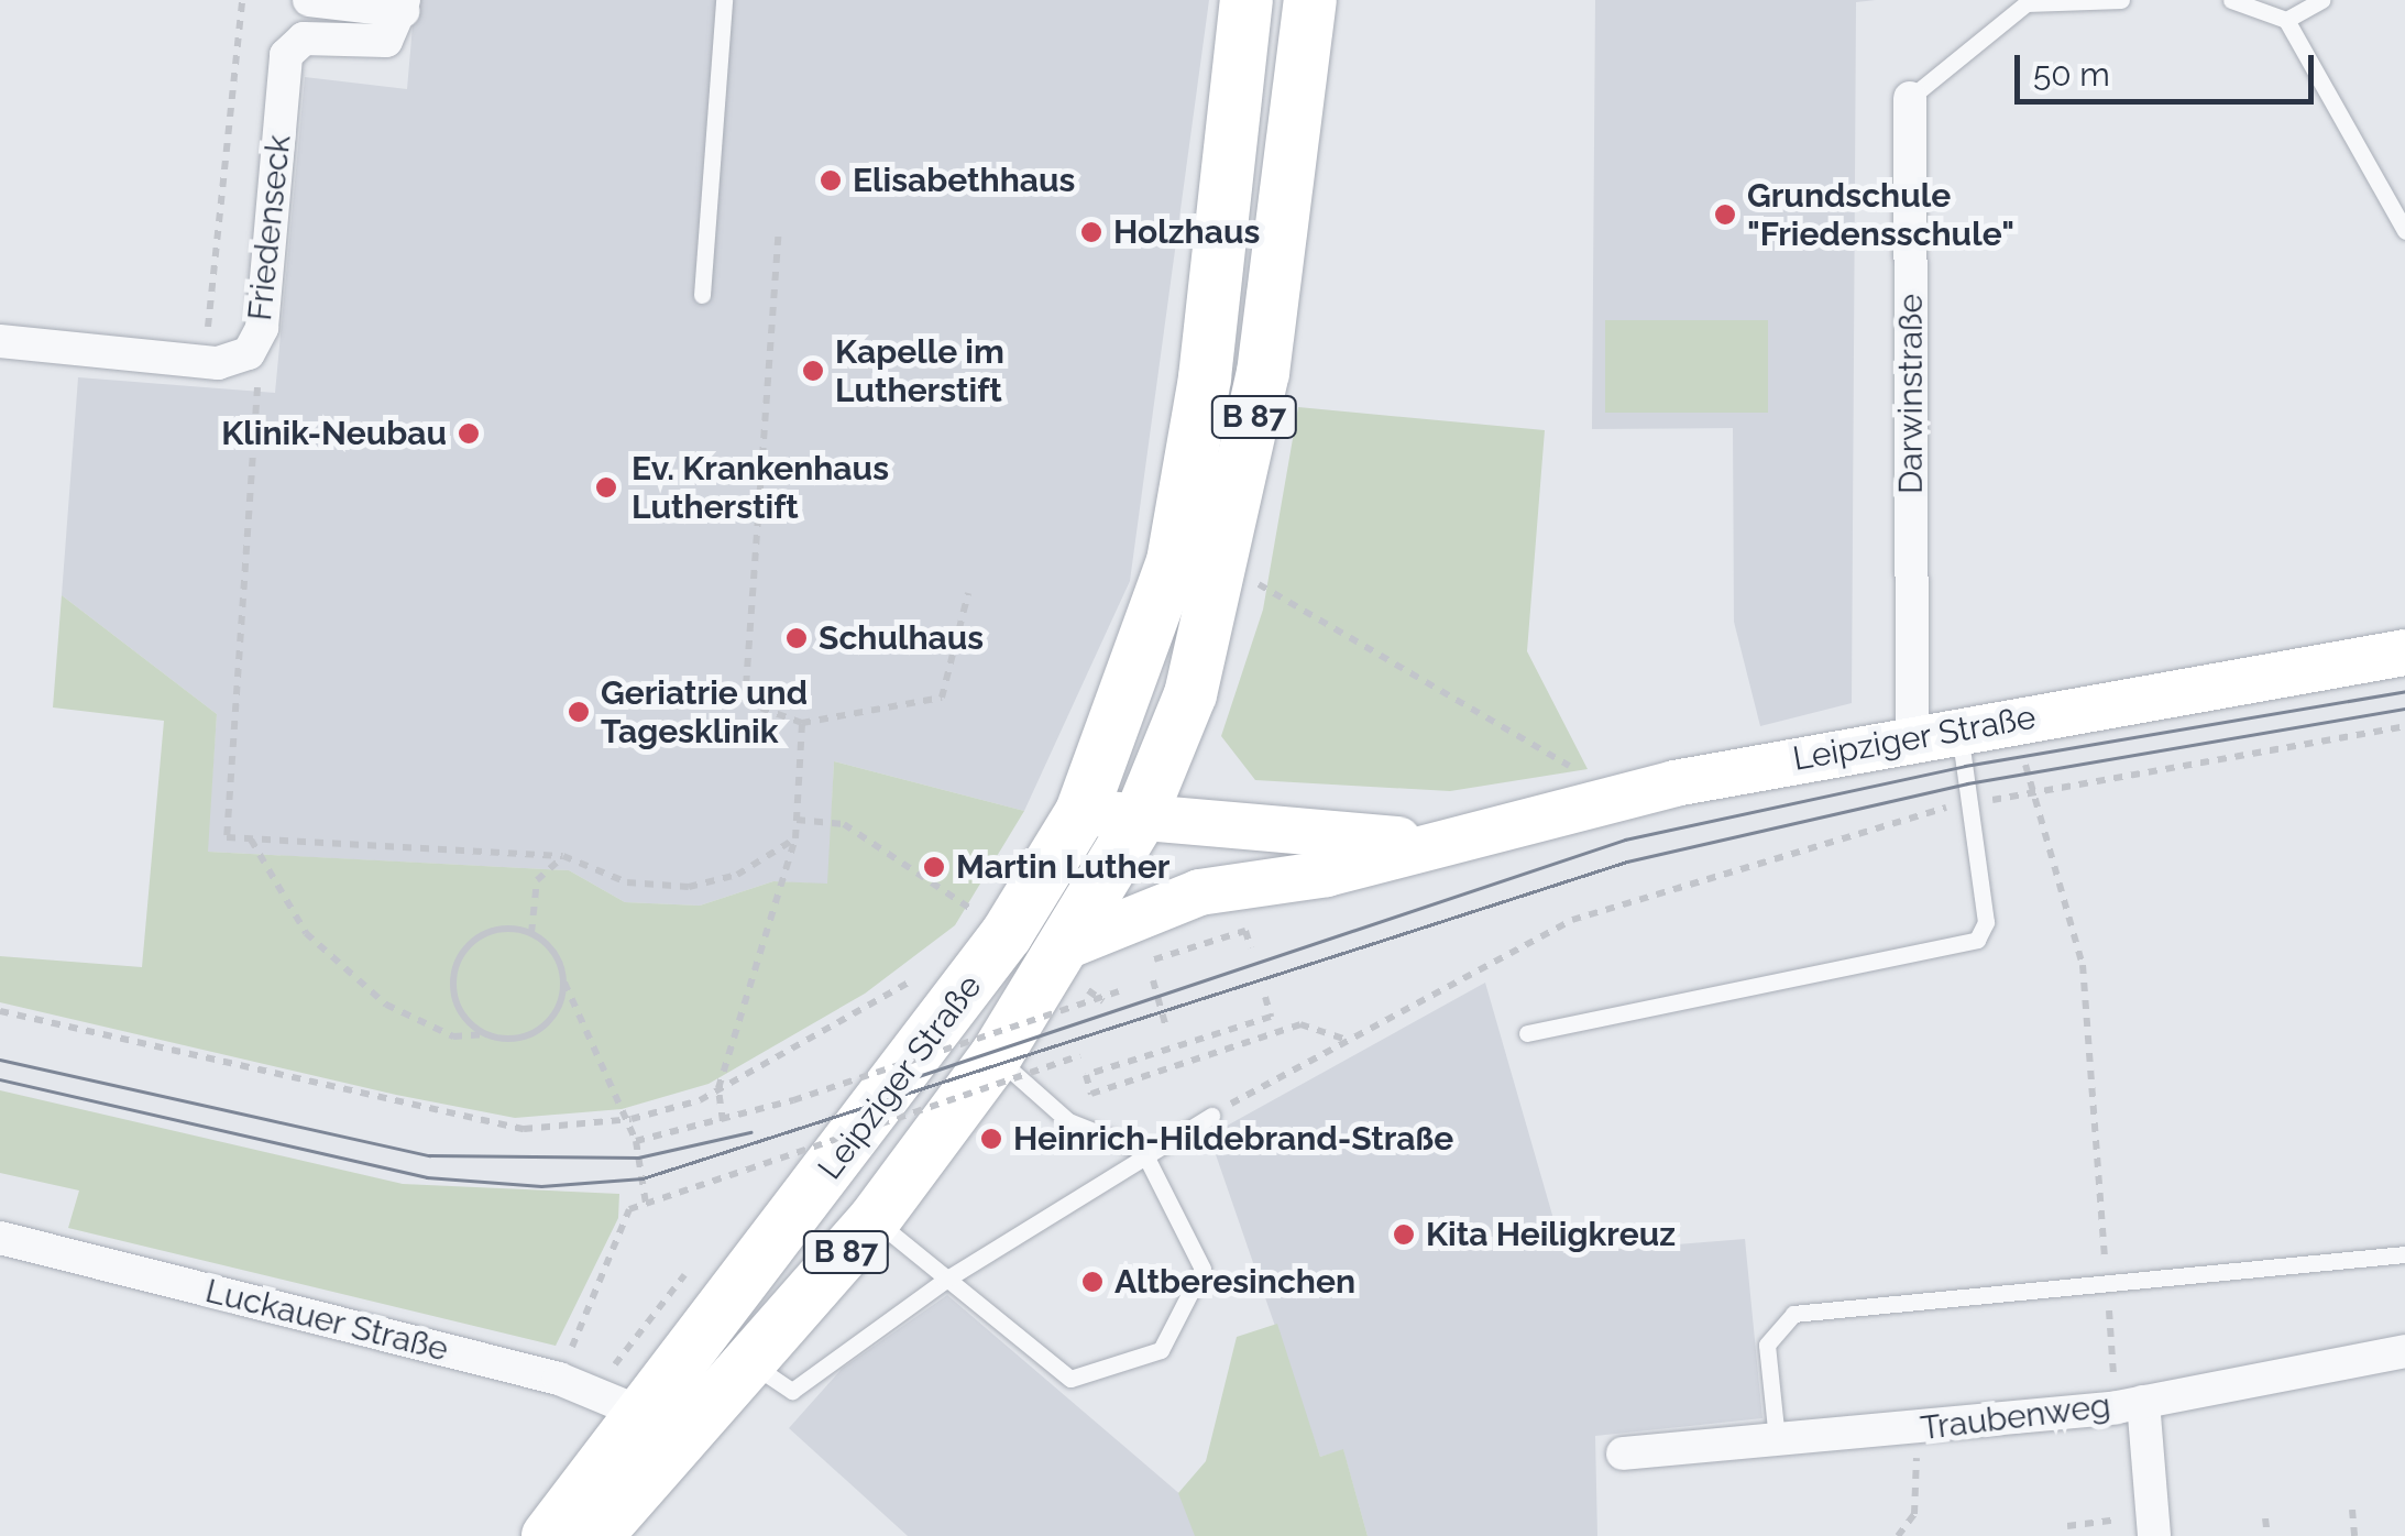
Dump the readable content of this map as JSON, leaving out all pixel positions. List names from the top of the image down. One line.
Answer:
{"streets":{"main road":["B 87","Leipziger Straße"],"street":["Friedenseck","Darwinstraße","Luckauer Straße","Traubenweg"]},"crossings":[["Darwinstraße","Leipziger Straße"],["B 87","Leipziger Straße"],["Leipziger Straße","Luckauer Straße"]],"places":["Elisabethhaus","Grundschule \"Friedensschule\"","Holzhaus","Kapelle im Lutherstift","Klinik-Neubau","Ev. Krankenhaus Lutherstift","Schulhaus","Geriatrie und Tagesklinik","Martin Luther","Heinrich-Hildebrand-Straße","Kita Heiligkreuz","Altberesinchen"],"scale_bar":"50 m"}
